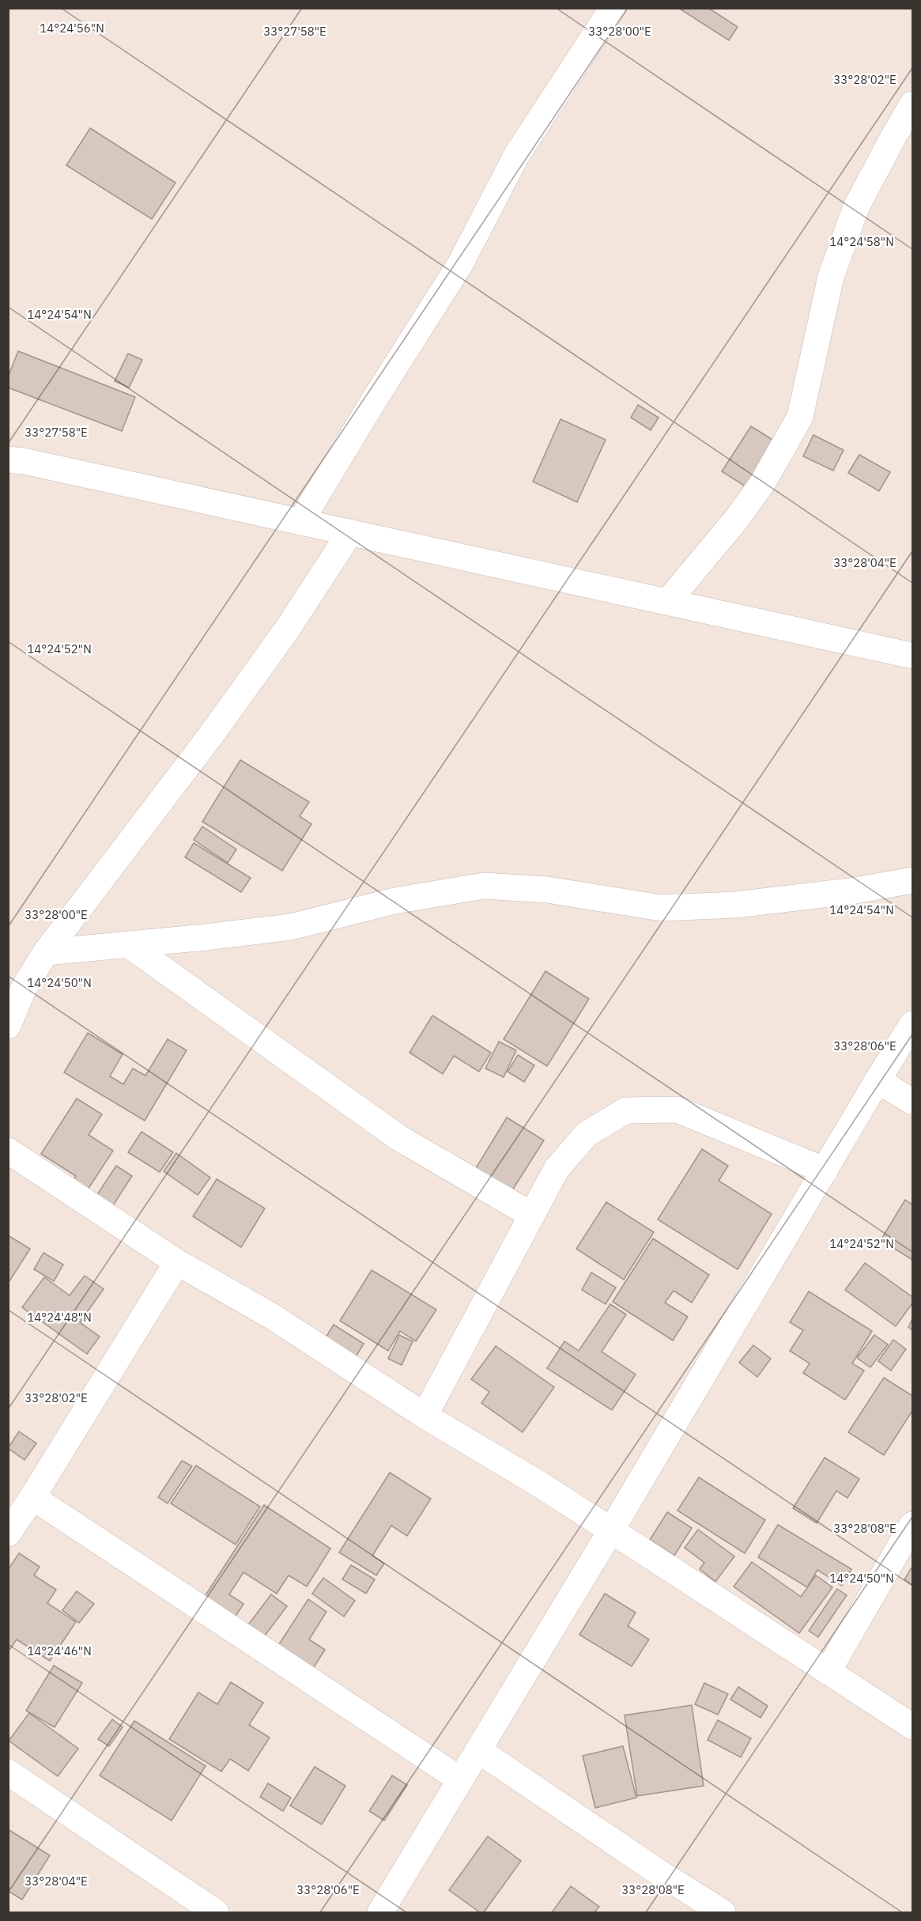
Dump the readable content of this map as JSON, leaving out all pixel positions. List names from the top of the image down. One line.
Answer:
{"coordinates":["14°24'56\"N","33°27'58\"E","33°28'00\"E","33°28'02\"E","14°24'58\"N","14°24'54\"N","33°28'04\"E","14°24'52\"N","14°24'50\"N","33°28'06\"E","14°24'48\"N","33°28'08\"E","14°24'46\"N"]}
